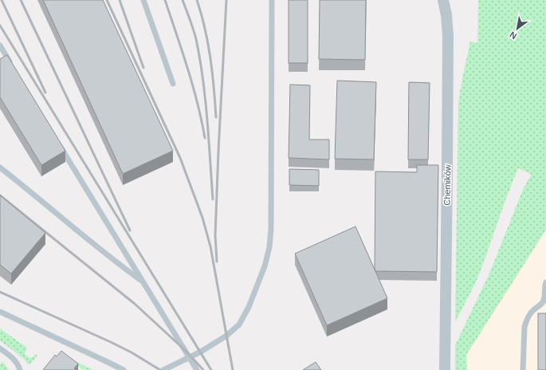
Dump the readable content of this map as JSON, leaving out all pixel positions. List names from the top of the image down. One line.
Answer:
{"streets":{"street":["Chemików"]},"north":"bottom left"}
